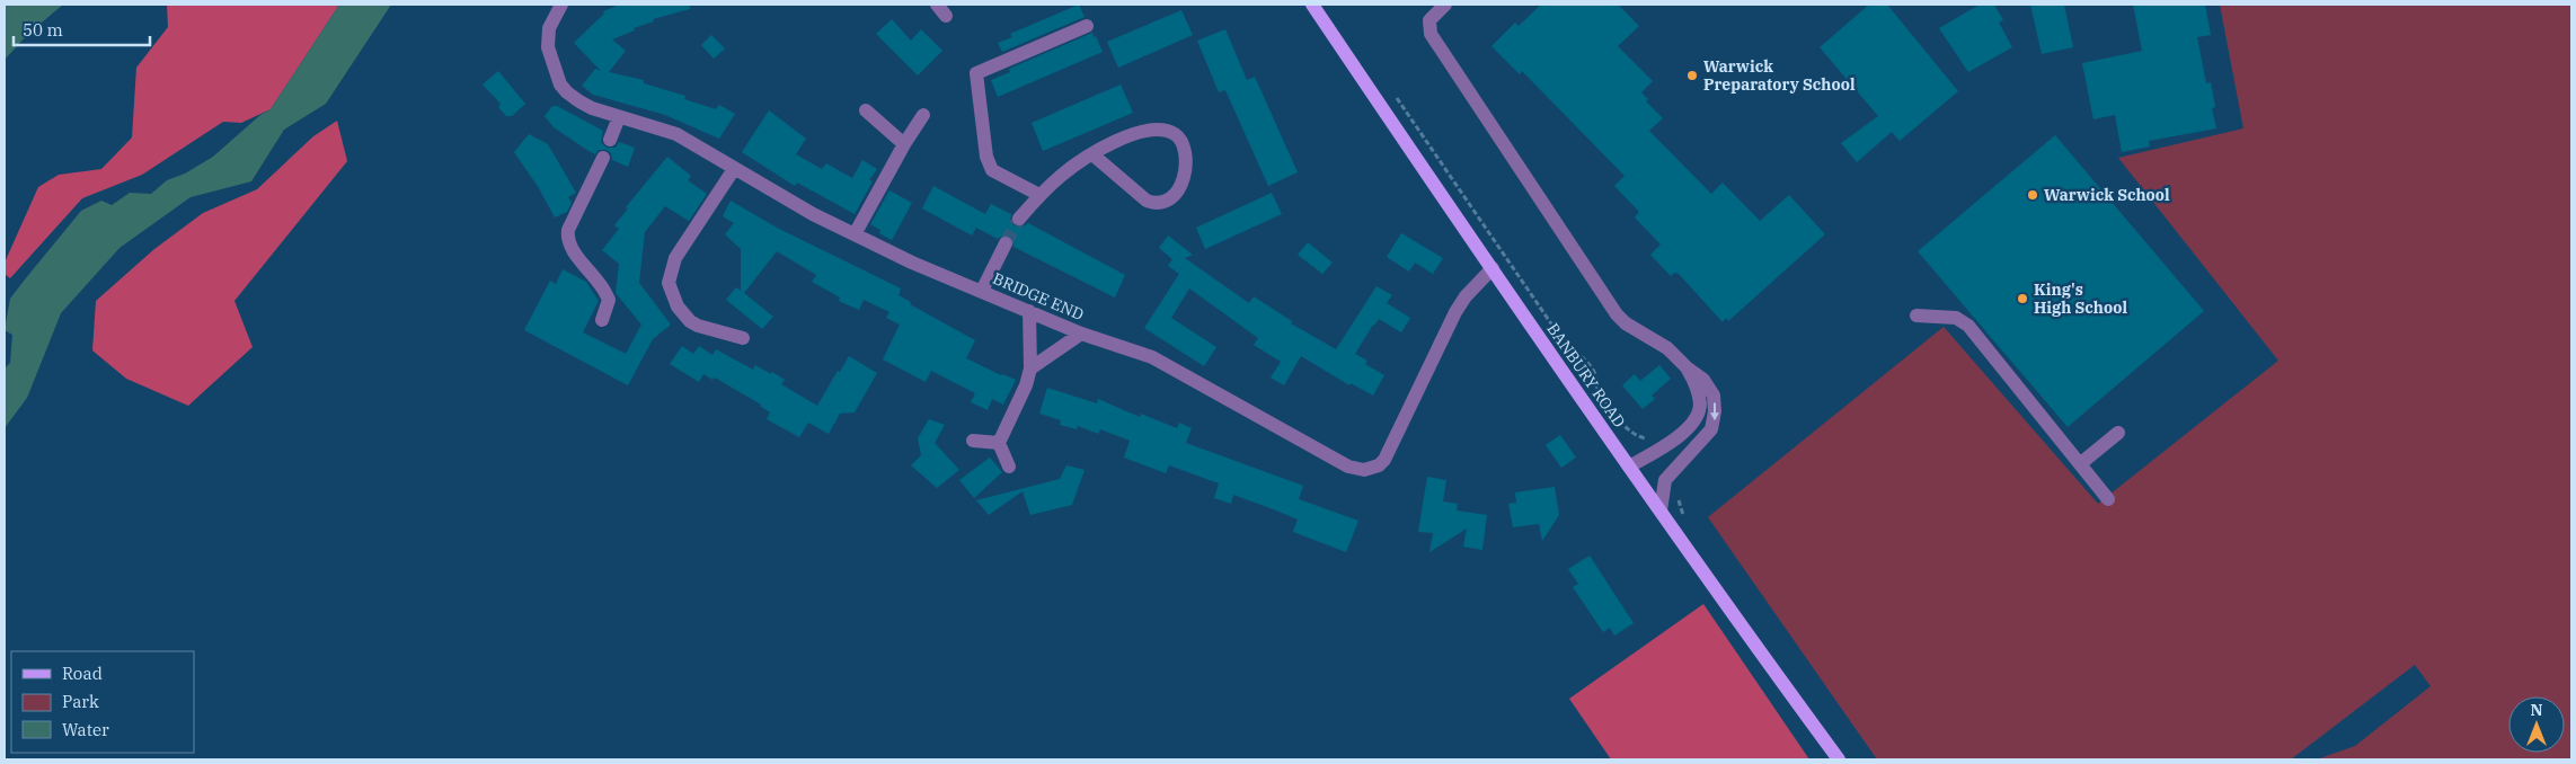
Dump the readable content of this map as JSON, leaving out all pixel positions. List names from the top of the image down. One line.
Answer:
{"streets":{"main road":["BANBURY ROAD"],"street":["BRIDGE END"]},"crossings":[["BRIDGE END","BANBURY ROAD"]],"places":["Warwick Preparatory School","Warwick School","King's High School"],"legend":["Road","Park","Water"],"scale_bar":"50 m","north":"top"}
